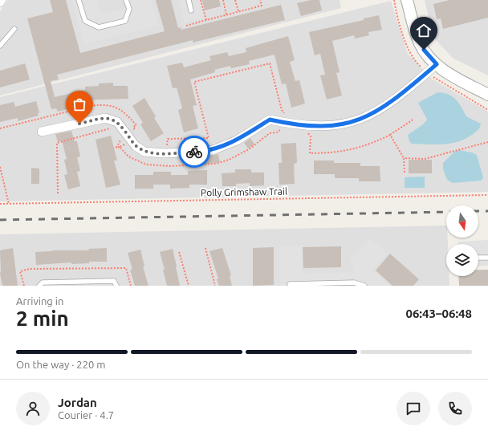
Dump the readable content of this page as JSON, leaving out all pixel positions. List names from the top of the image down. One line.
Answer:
{"streets":{"path":["Polly Grimshaw Trail"]},"north":"bottom","page":{"heading":["2 min","Arriving in","06:43–06:48"],"panel":["Jordan","Courier · 4.7"],"bar":"On the way · 220 m"}}
